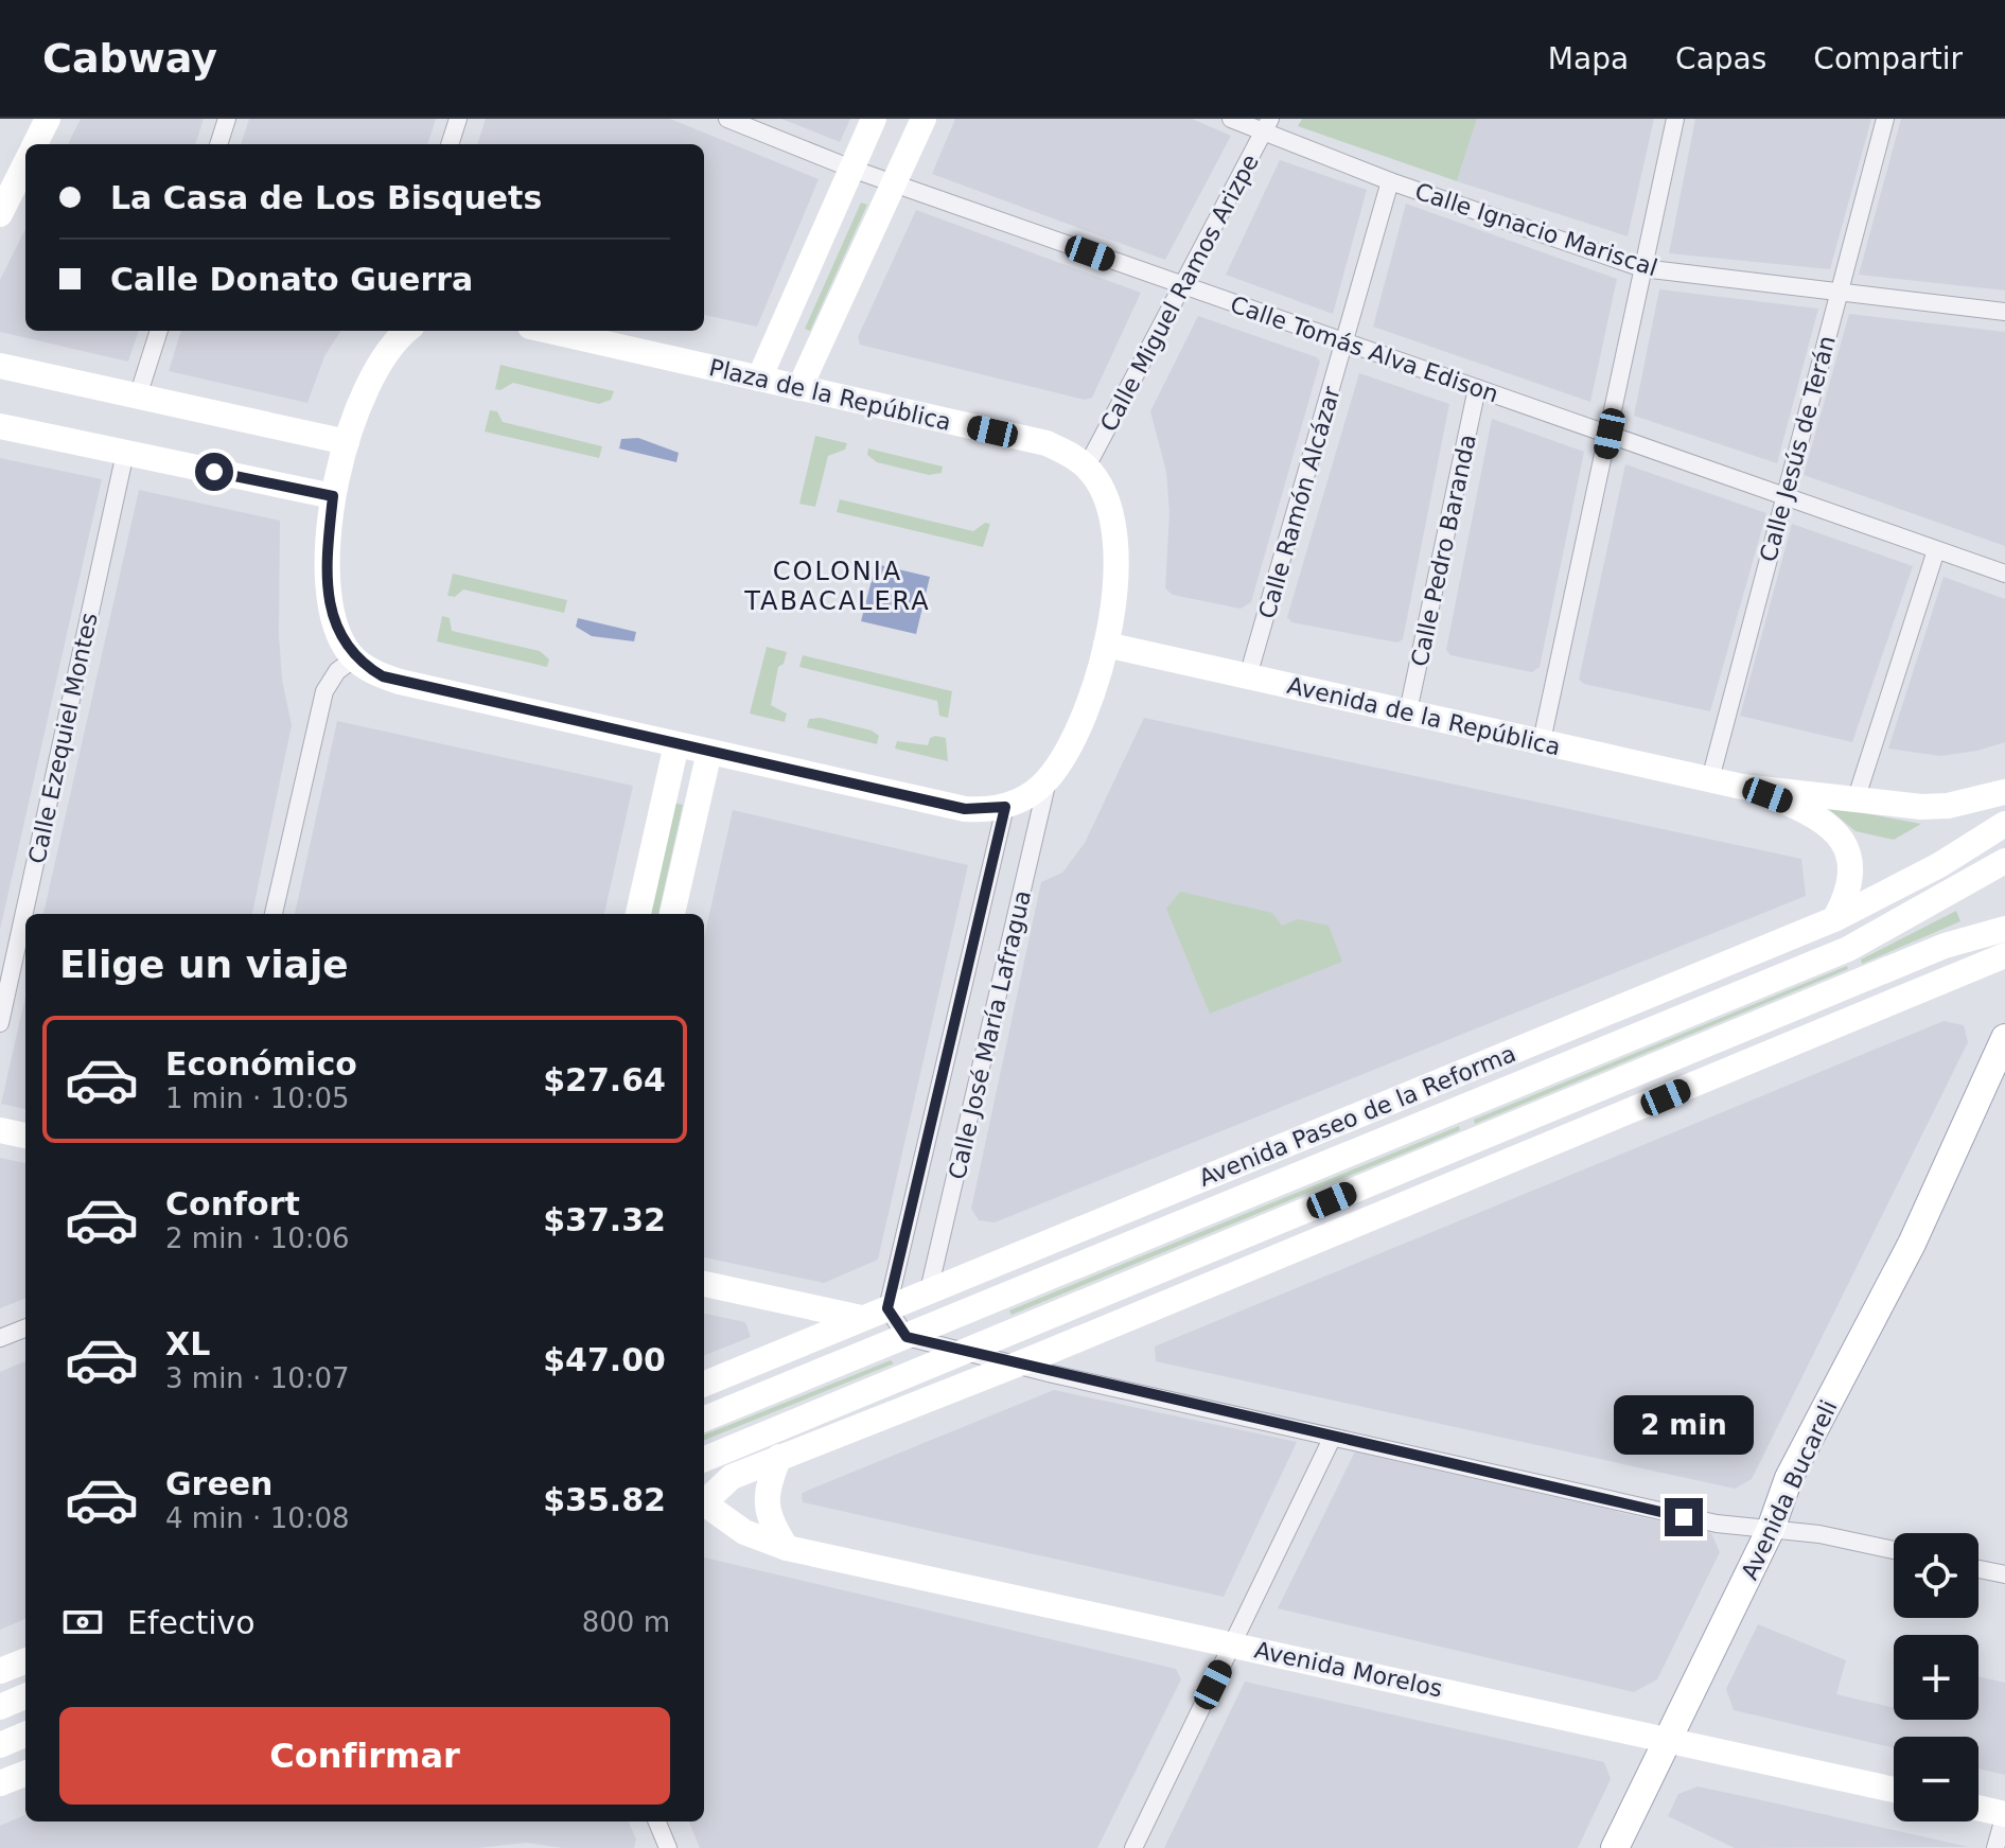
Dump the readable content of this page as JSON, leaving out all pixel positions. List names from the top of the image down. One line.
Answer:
{"streets":{"main road":["Plaza de la República","Avenida de la República","Avenida Paseo de la Reforma","Avenida Bucareli","Avenida Morelos"],"street":["Calle Ignacio Mariscal","Calle Miguel Ramos Arizpe","Calle Tomás Alva Edison","Calle Jesús de Terán","Calle Ramón Alcázar","Calle Pedro Baranda","Calle Ezequiel Montes","Calle José María Lafragua"]},"crossings":[["Calle Ignacio Mariscal","Calle Miguel Ramos Arizpe"],["Calle Ignacio Mariscal","Calle Jesús de Terán"],["Calle Ignacio Mariscal","Calle Ramón Alcázar"],["Calle Miguel Ramos Arizpe","Calle Tomás Alva Edison"],["Calle Miguel Ramos Arizpe","Plaza de la República"],["Calle Tomás Alva Edison","Calle Jesús de Terán"],["Calle Tomás Alva Edison","Calle Ramón Alcázar"],["Calle Tomás Alva Edison","Calle Pedro Baranda"],["Calle Jesús de Terán","Avenida de la República"],["Calle Ramón Alcázar","Avenida de la República"],["Calle Pedro Baranda","Avenida de la República"],["Avenida de la República","Avenida Paseo de la Reforma"],["Calle José María Lafragua","Avenida Paseo de la Reforma"],["Avenida Bucareli","Avenida Morelos"]],"districts":["COLONIA TABACALERA"],"page":{"header":"Cabway","nav":["Mapa","Capas","Compartir"],"banner":["La Casa de Los Bisquets","Calle Donato Guerra"],"heading":"Elige un viaje","list":[{"name":"Económico","note":"1 min · 10:05","value":"$27.64"},{"name":"Confort","note":"2 min · 10:06","value":"$37.32"},{"name":"XL","note":"3 min · 10:07","value":"$47.00"},{"name":"Green","note":"4 min · 10:08","value":"$35.82"}],"bubble":"2 min","map_buttons":["+","−"],"pay":["Efectivo","800 m"],"buttons":"Confirmar"}}
